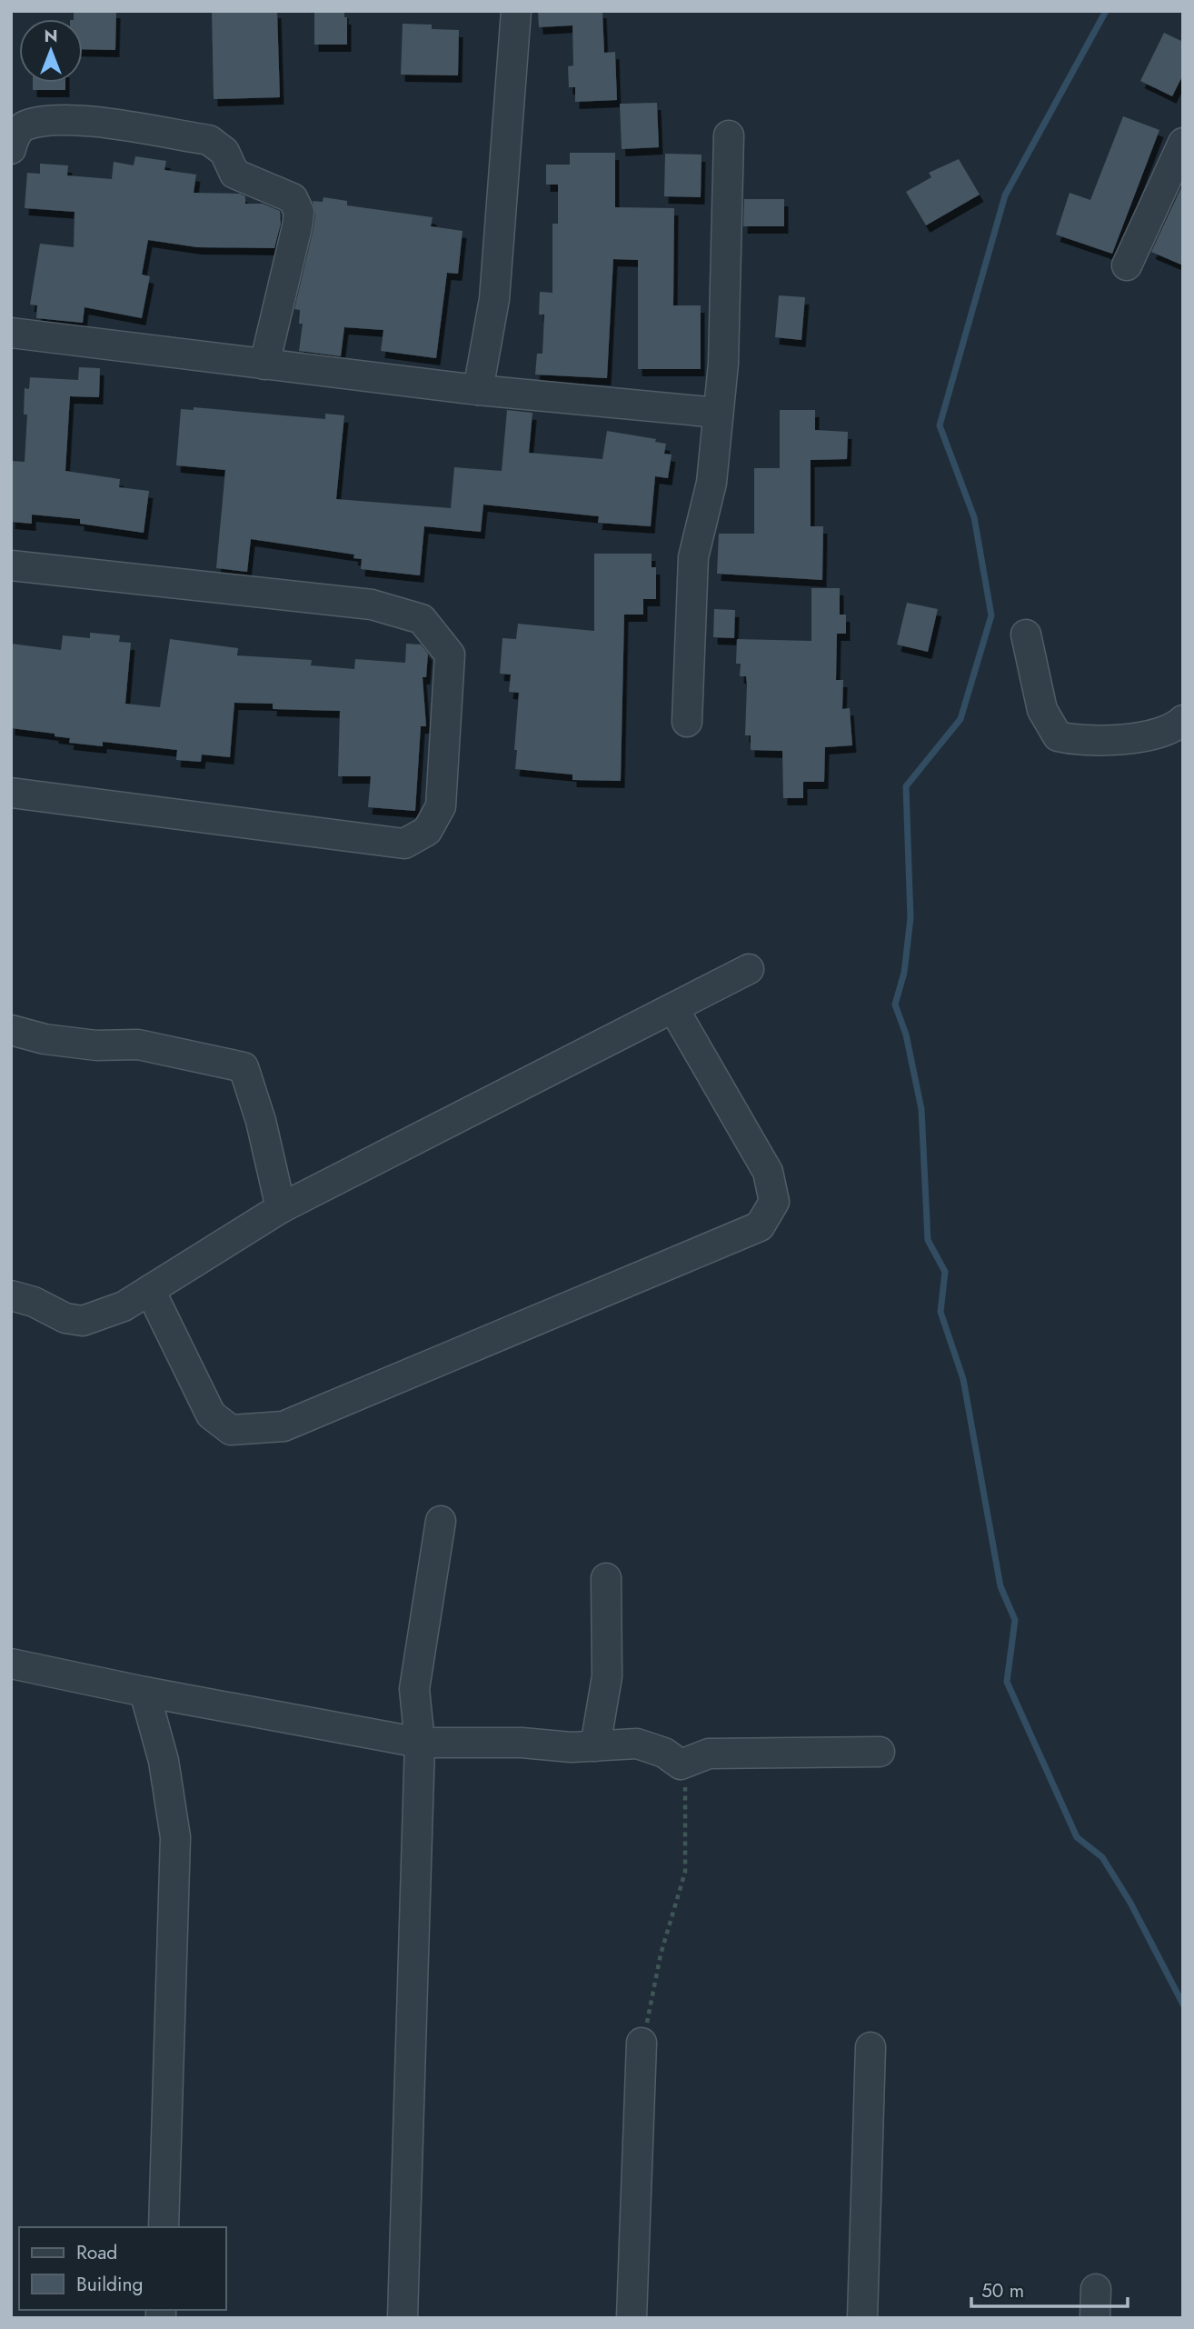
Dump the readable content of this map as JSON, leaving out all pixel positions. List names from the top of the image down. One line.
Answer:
{"legend":["Road","Building"],"scale_bar":"50 m","north":"top"}
